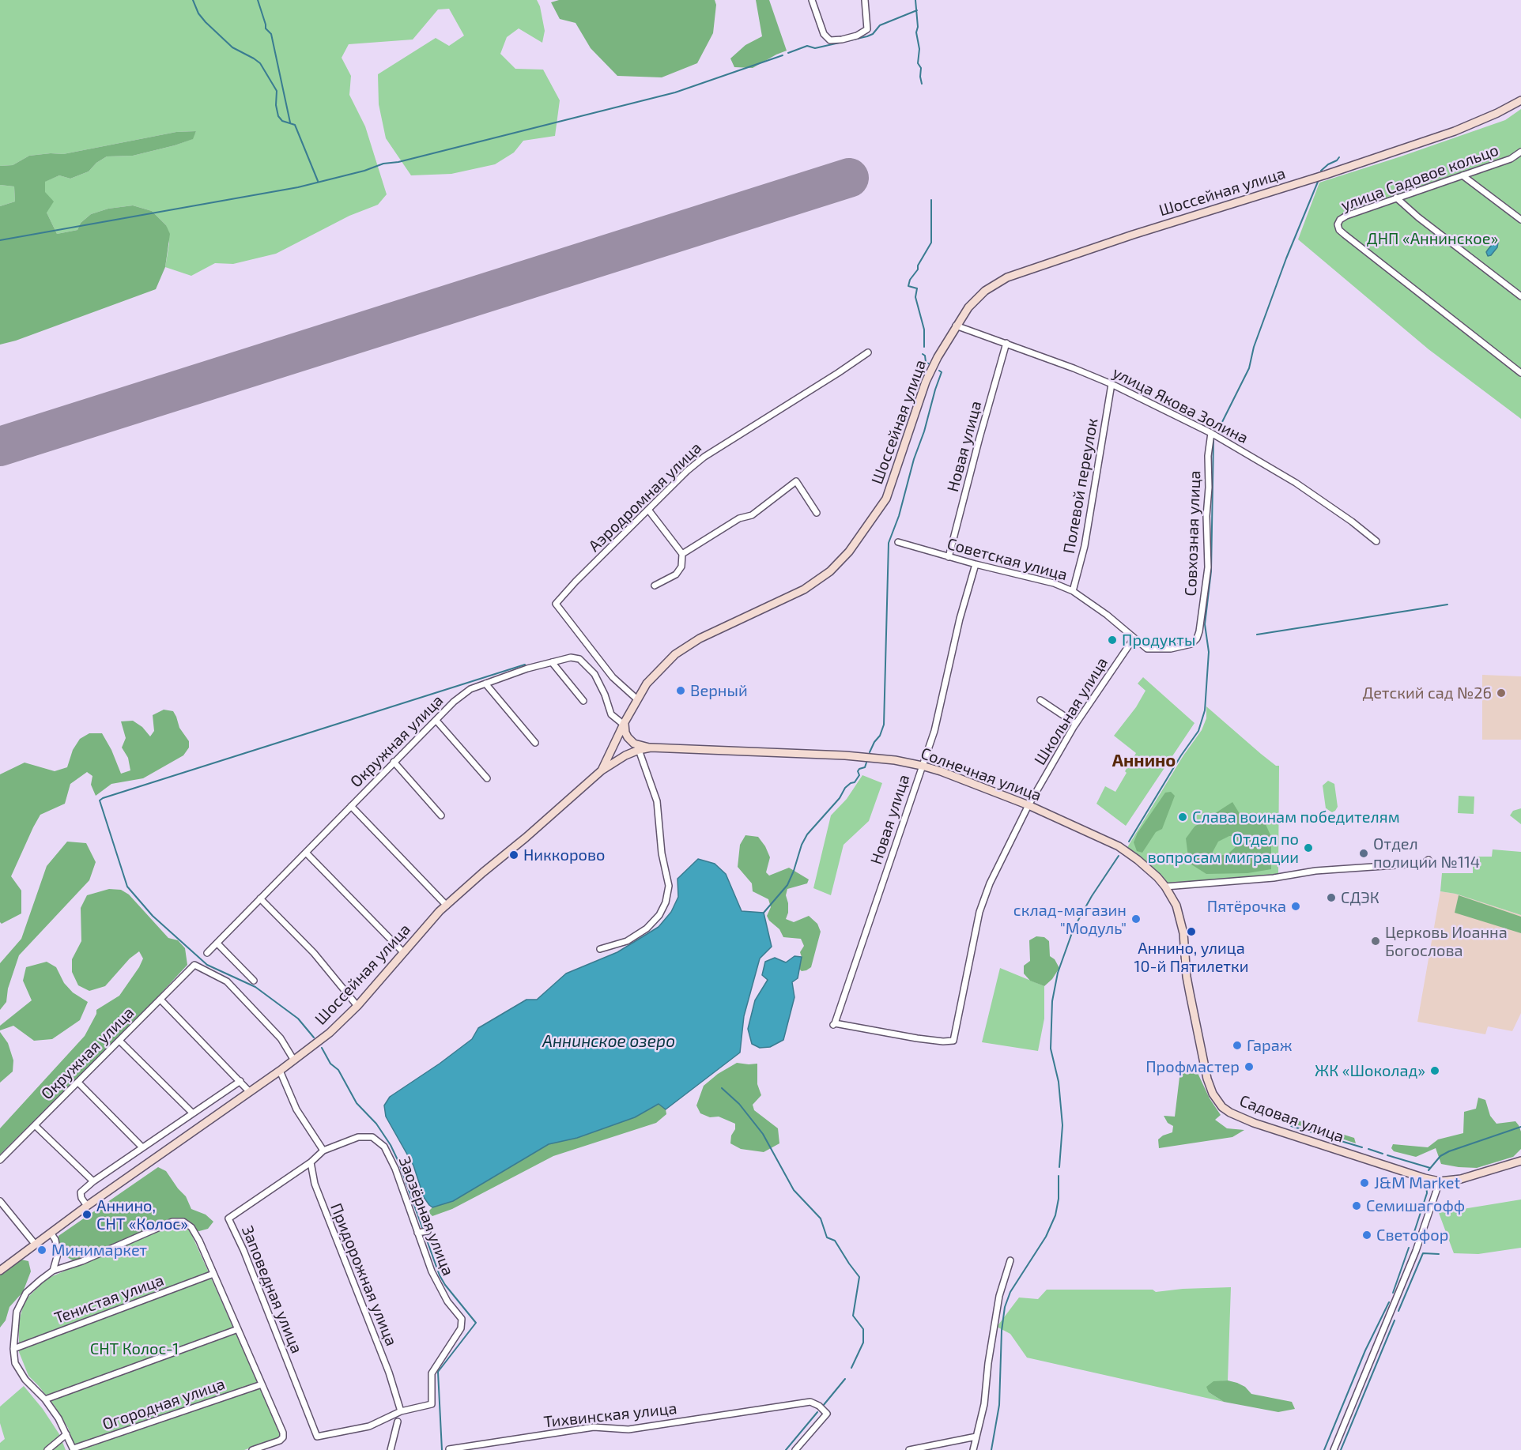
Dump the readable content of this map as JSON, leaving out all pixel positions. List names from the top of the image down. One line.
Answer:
{"streets":{"main road":["Шоссейная улица","Солнечная улица","Садовая улица"],"street":["улица Садовое кольцо","улица Якова Золина","Новая улица","Полевой переулок","Аэродромная улица","Совхозная улица","Советская улица","Школьная улица","Окружная улица","Заозёрная улица","Придорожная улица","Заповедная улица","Тенистая улица","Огородная улица","Тихвинская улица"]},"crossings":[["Шоссейная улица","улица Якова Золина"],["Шоссейная улица","Аэродромная улица"],["Шоссейная улица","Окружная улица"],["улица Якова Золина","Новая улица"],["улица Якова Золина","Полевой переулок"],["улица Якова Золина","Совхозная улица"],["Новая улица","Советская улица"],["Новая улица","Школьная улица"],["Новая улица","Солнечная улица"],["Полевой переулок","Советская улица"],["Совхозная улица","Советская улица"],["Советская улица","Школьная улица"],["Школьная улица","Солнечная улица"],["Солнечная улица","Садовая улица"],["Заозёрная улица","Придорожная улица"],["Заозёрная улица","Заповедная улица"],["Придорожная улица","Заповедная улица"]],"districts":["Аннино"],"water":["Аннинское озеро"],"parks":["ДНП «Аннинское»","СНТ Колос-1"],"places":["Продукты","Верный","Детский сад №26","Слава воинам победителям","Отдел по вопросам миграции","Отдел полиции №114","Никкорово","СДЭК","Пятёрочка","склад-магазин \"Модуль\"","Аннино, улица 10-й Пятилетки","Церковь Иоанна Богослова","Гараж","Профмастер","ЖК «Шоколад»","J&M Market","Семишагофф","Аннино, СНТ «Колос»","Светофор","Минимаркет"]}
